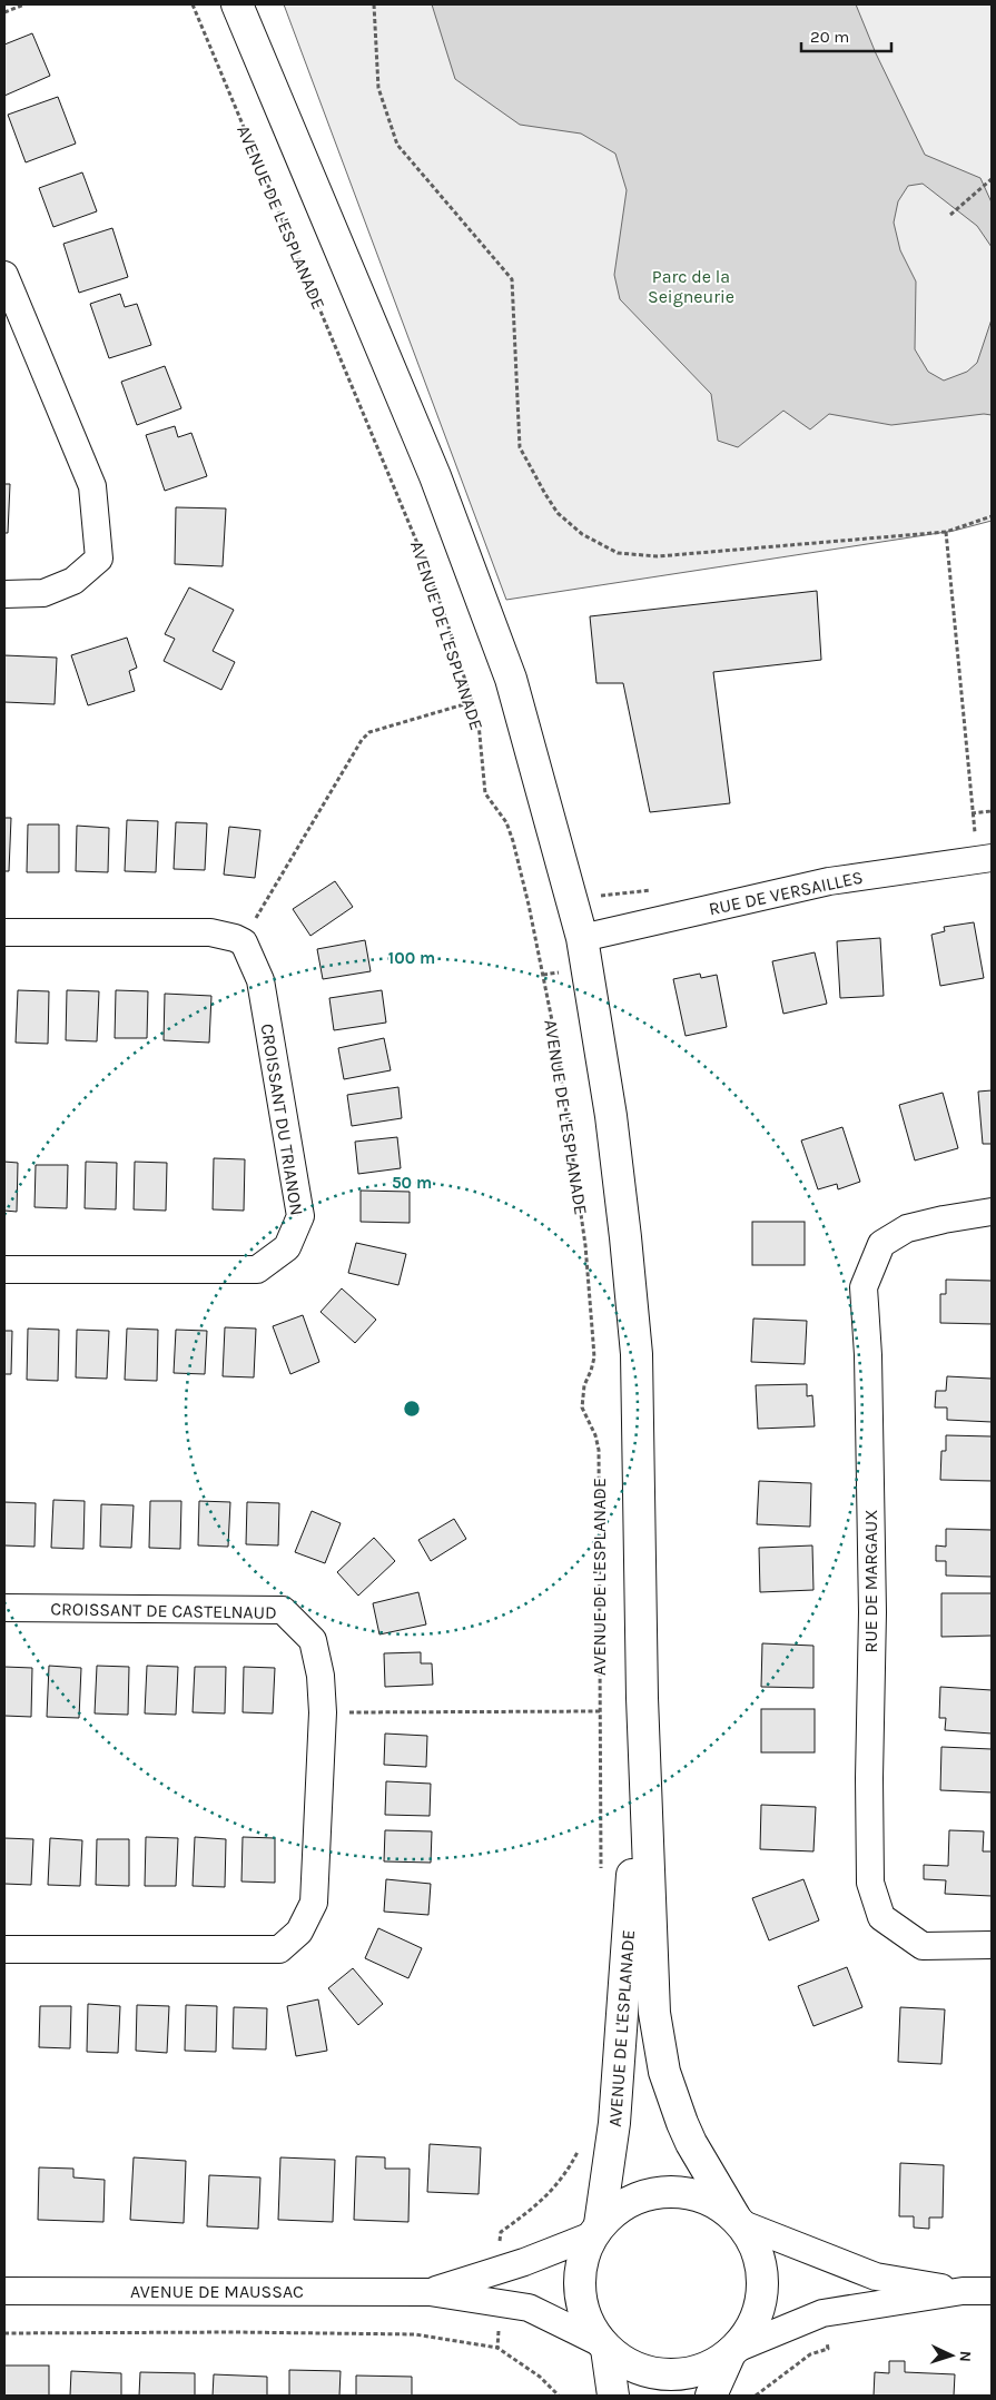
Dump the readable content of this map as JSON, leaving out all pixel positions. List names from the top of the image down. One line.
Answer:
{"streets":{"street":["AVENUE DE L'ESPLANADE","RUE DE VERSAILLES","CROISSANT DU TRIANON","RUE DE MARGAUX","CROISSANT DE CASTELNAUD","AVENUE DE MAUSSAC"]},"crossings":[["AVENUE DE L'ESPLANADE","RUE DE VERSAILLES"],["AVENUE DE L'ESPLANADE","AVENUE DE MAUSSAC"]],"parks":["Parc de la Seigneurie"],"scale_bar":"20 m","north":"right","rings":["100 m","50 m"]}
